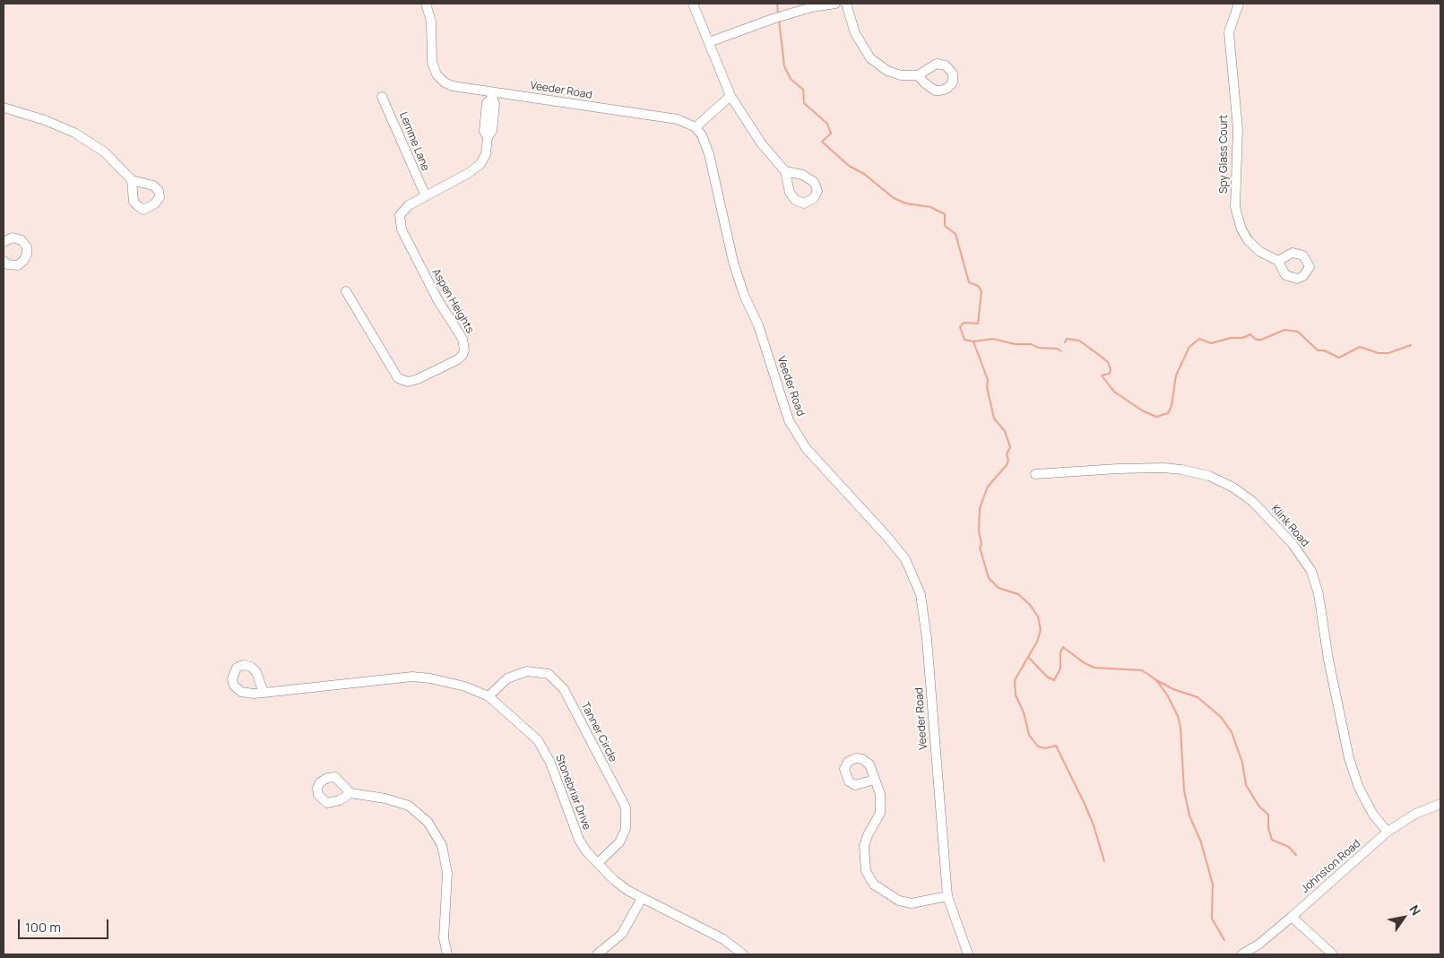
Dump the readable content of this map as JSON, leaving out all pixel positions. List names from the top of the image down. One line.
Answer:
{"streets":{"street":["Veeder Road","Lemme Lane","Spy Glass Court","Aspen Heights","Klink Road","Tanner Circle","Stonebriar Drive","Johnston Road"]},"crossings":[["Veeder Road","Aspen Heights"],["Lemme Lane","Aspen Heights"],["Klink Road","Johnston Road"],["Tanner Circle","Stonebriar Drive"]],"scale_bar":"100 m","north":"top right"}
